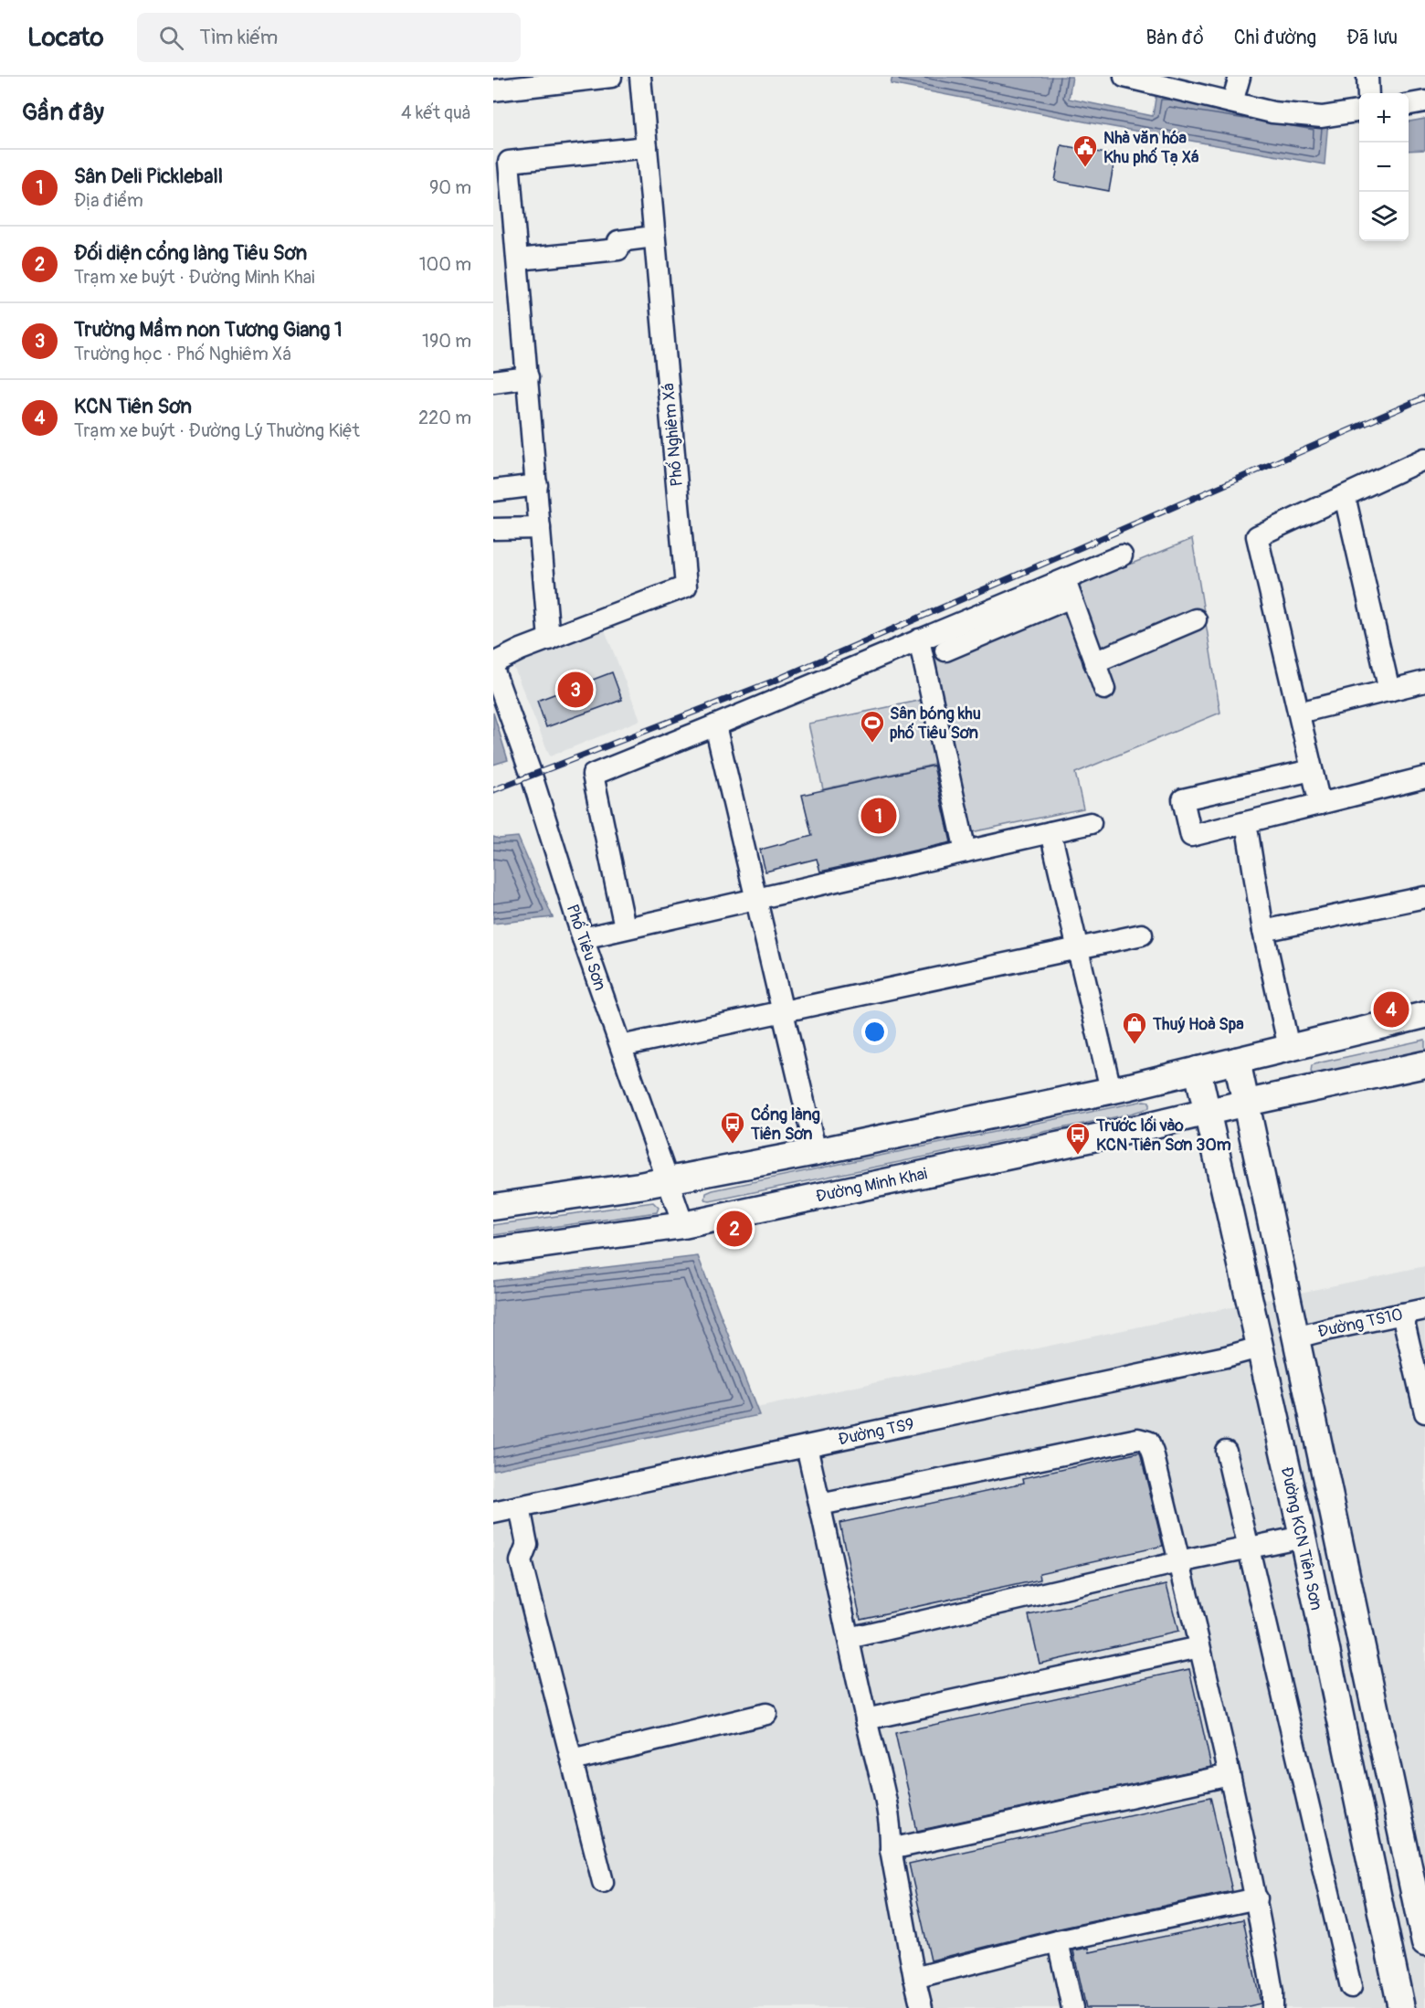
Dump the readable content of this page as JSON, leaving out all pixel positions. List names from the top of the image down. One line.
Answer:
{"streets":{"main road":["Đường Minh Khai","Đường KCN Tiên Sơn"],"street":["Phố Nghiêm Xá","Phố Tiêu Sơn","Đường TS10","Đường TS9"]},"crossings":[["Phố Tiêu Sơn","Đường Minh Khai"],["Đường Minh Khai","Đường KCN Tiên Sơn"],["Đường TS9","Đường KCN Tiên Sơn"]],"places":{"public building":["Nhà văn hóa Khu phố Tạ Xá"],"sports":["Sân bóng khu phố Tiêu Sơn"],"shop":["Thuý Hoà Spa"],"bus stop":["Cổng làng Tiên Sơn","Trước lối vào KCN Tiên Sơn 30m"]},"page":{"header":"Locato","search":"Tìm kiếm","nav":["Bản đồ","Chỉ đường","Đã lưu"],"heading":["Gần đây","4 kết quả"],"map_buttons":["+","−"],"list":[{"mark":"1","name":"Sân Deli Pickleball","note":"Địa điểm","value":"90 m"},{"mark":"2","name":"Đối diện cổng làng Tiêu Sơn","note":"Trạm xe buýt · Đường Minh Khai","value":"100 m"},{"mark":"3","name":"Trường Mầm non Tương Giang 1","note":"Trường học · Phố Nghiêm Xá","value":"190 m"},{"mark":"4","name":"KCN Tiên Sơn","note":"Trạm xe buýt · Đường Lý Thường Kiệt","value":"220 m"}],"pins":["3","1","4","2"]}}
